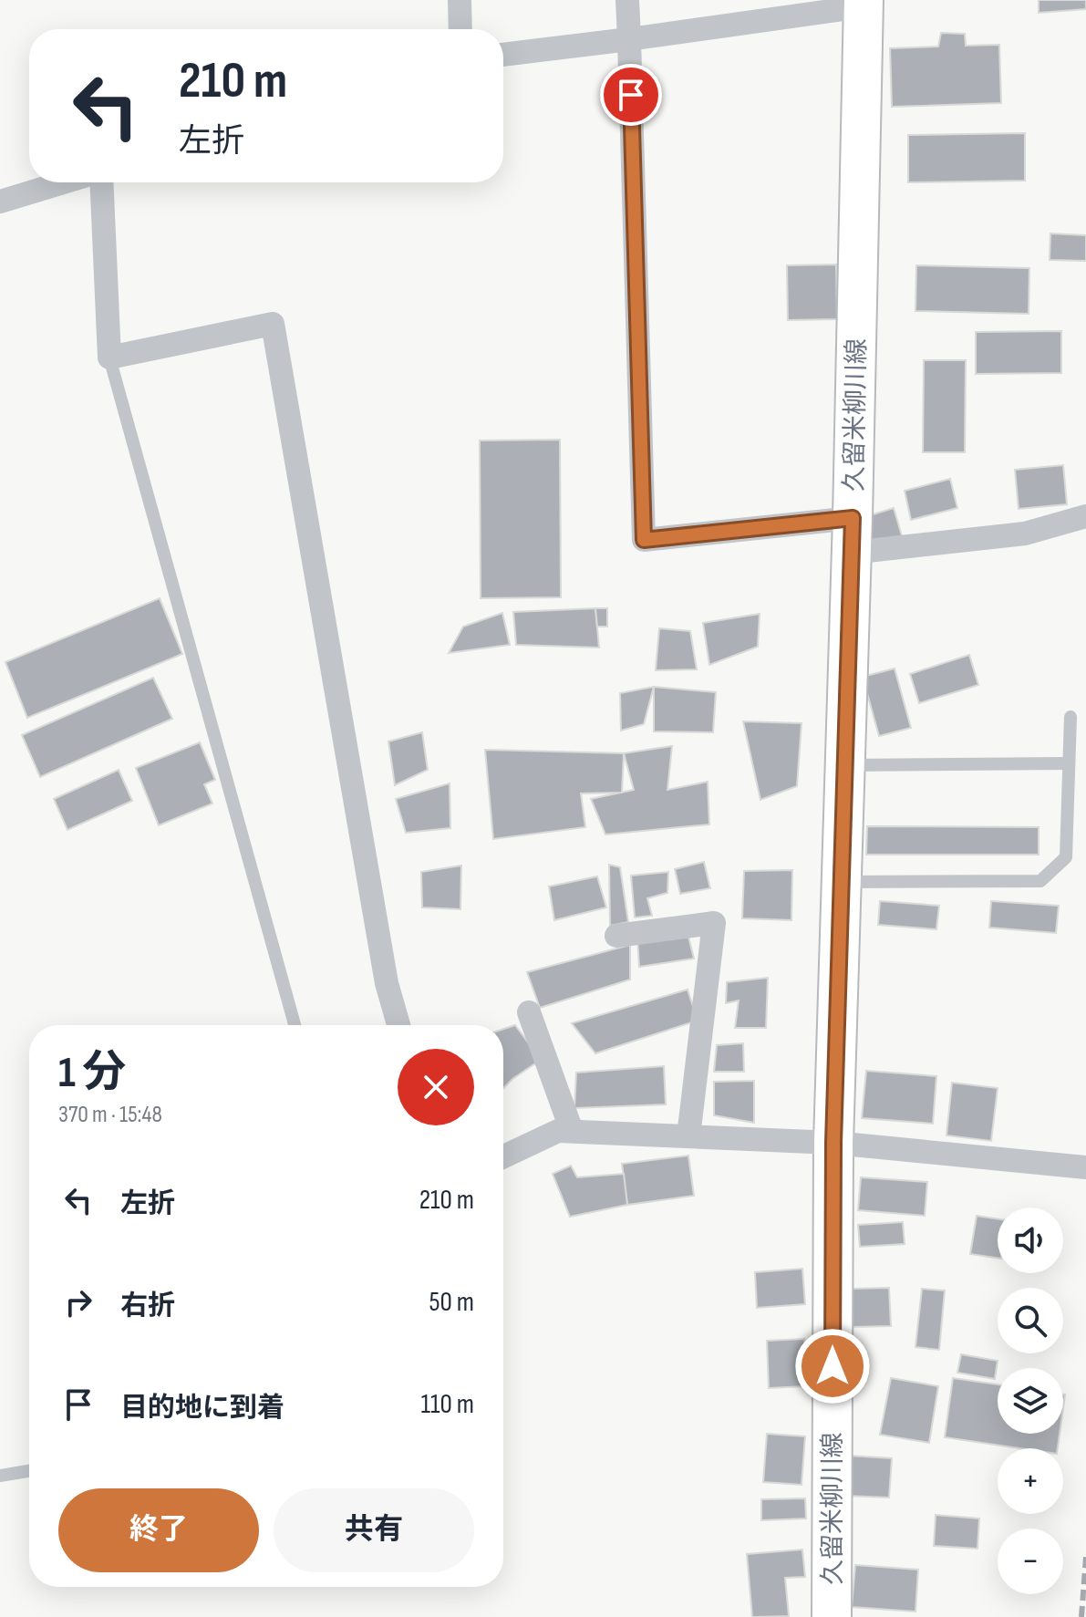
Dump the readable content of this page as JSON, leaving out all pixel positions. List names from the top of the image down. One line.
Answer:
{"streets":{"main road":["久留米柳川線"]},"page":{"turn":["210 m","左折"],"heading":["1 分","370 m · 15:48"],"list":[{"name":"左折","value":"210 m"},{"name":"右折","value":"50 m"},{"name":"目的地に到着","value":"110 m"}],"map_buttons":["+","−"],"buttons":["終了","共有"]}}
